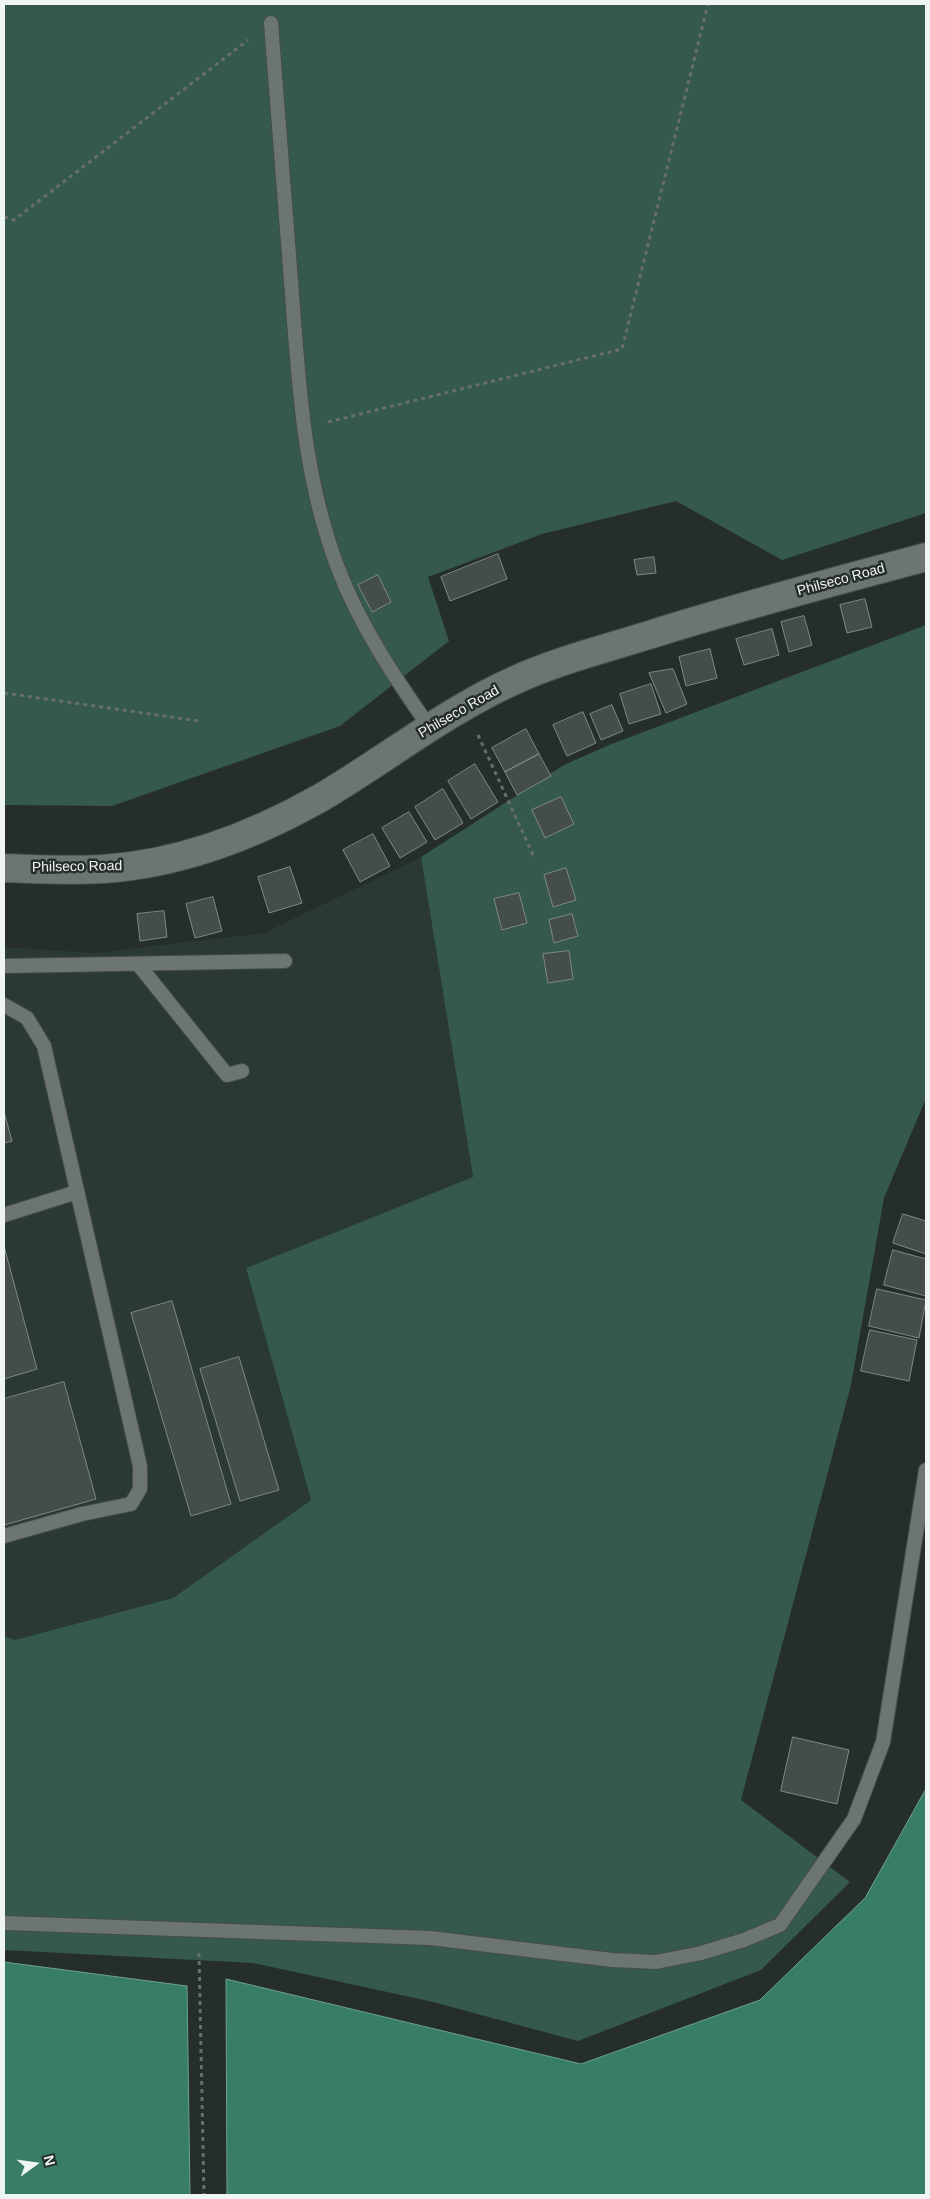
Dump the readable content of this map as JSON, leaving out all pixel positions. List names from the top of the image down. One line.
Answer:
{"streets":{"street":["Philseco Road"]},"north":"right"}
